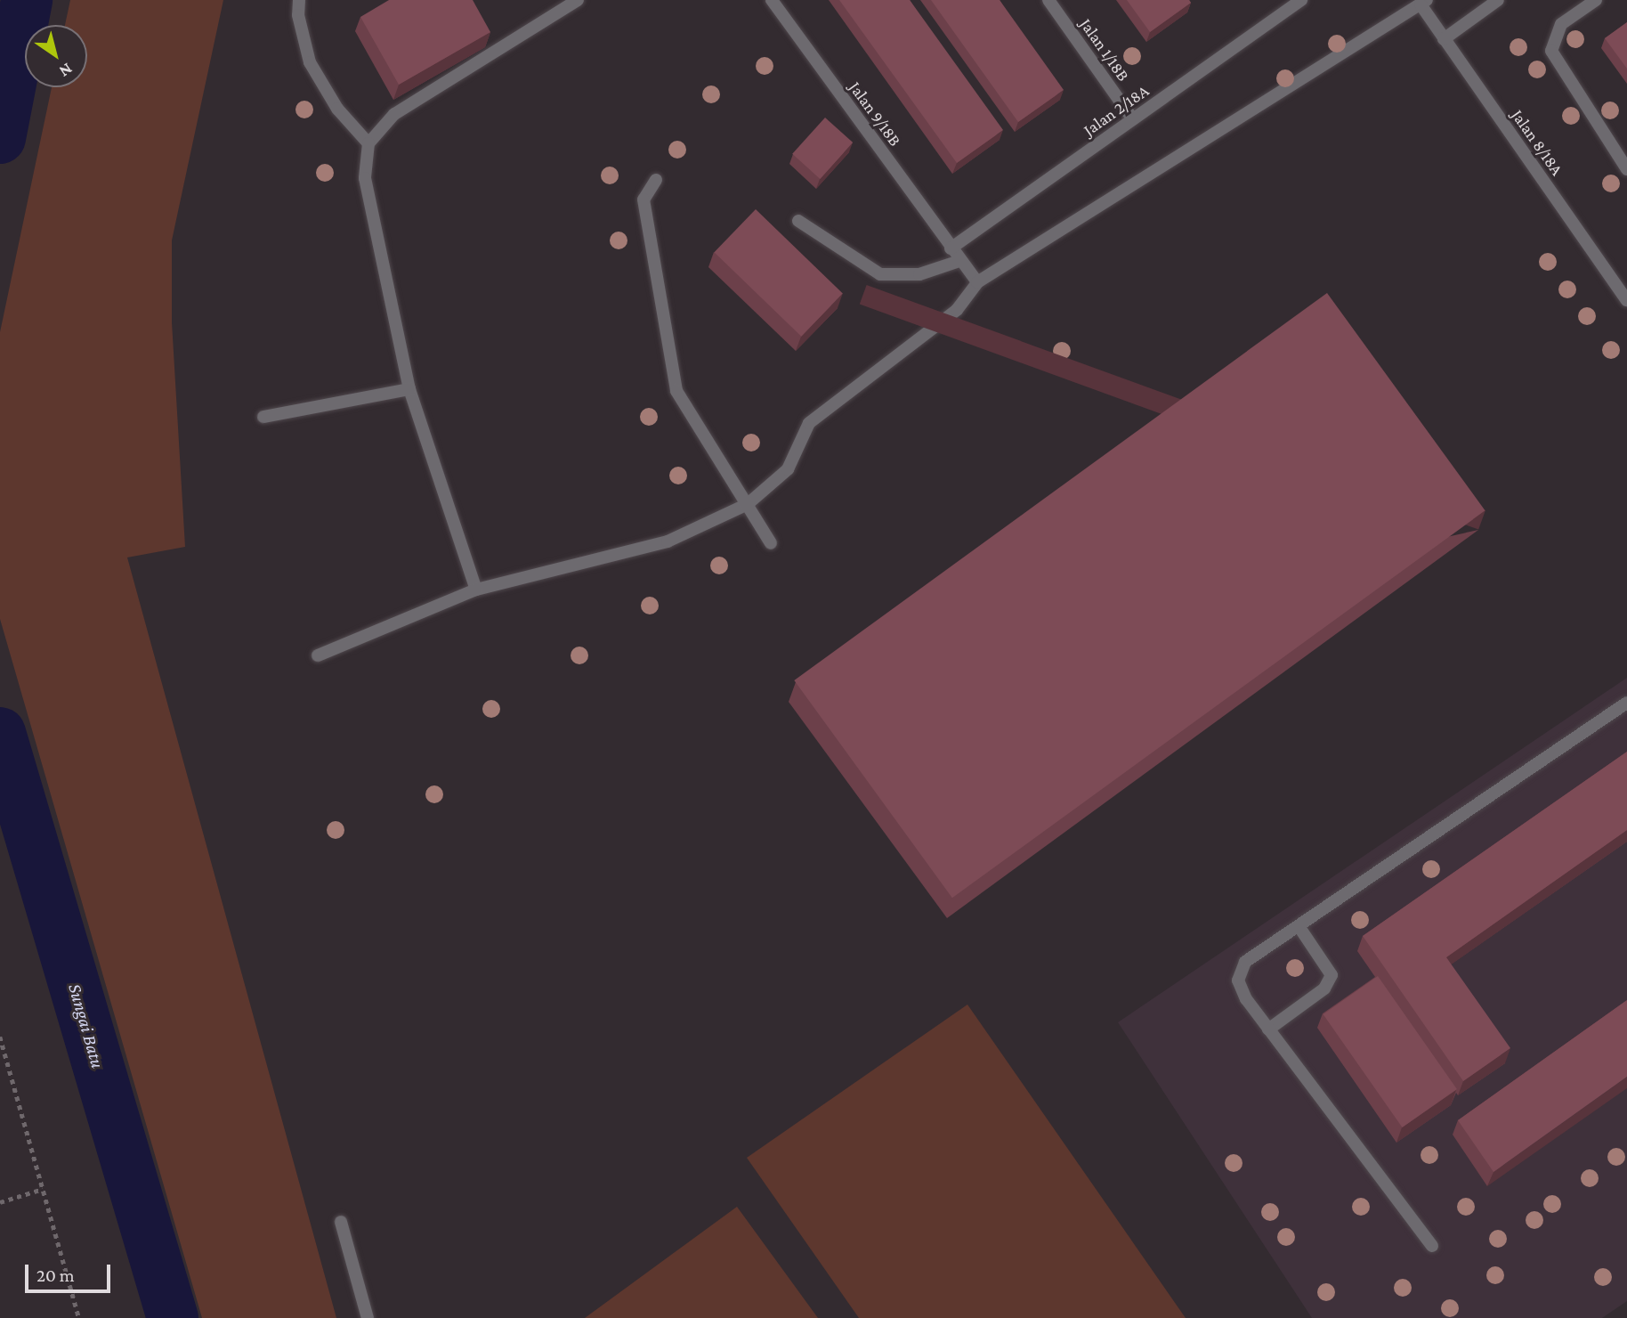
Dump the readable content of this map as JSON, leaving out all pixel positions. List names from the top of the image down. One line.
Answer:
{"streets":{"street":["Jalan 1/18B","Jalan 2/18A","Jalan 9/18B","Jalan 8/18A"]},"crossings":[["Jalan 1/18B","Jalan 2/18A"],["Jalan 2/18A","Jalan 9/18B"]],"water":["Sungai Batu"],"scale_bar":"20 m","north":"bottom right"}
